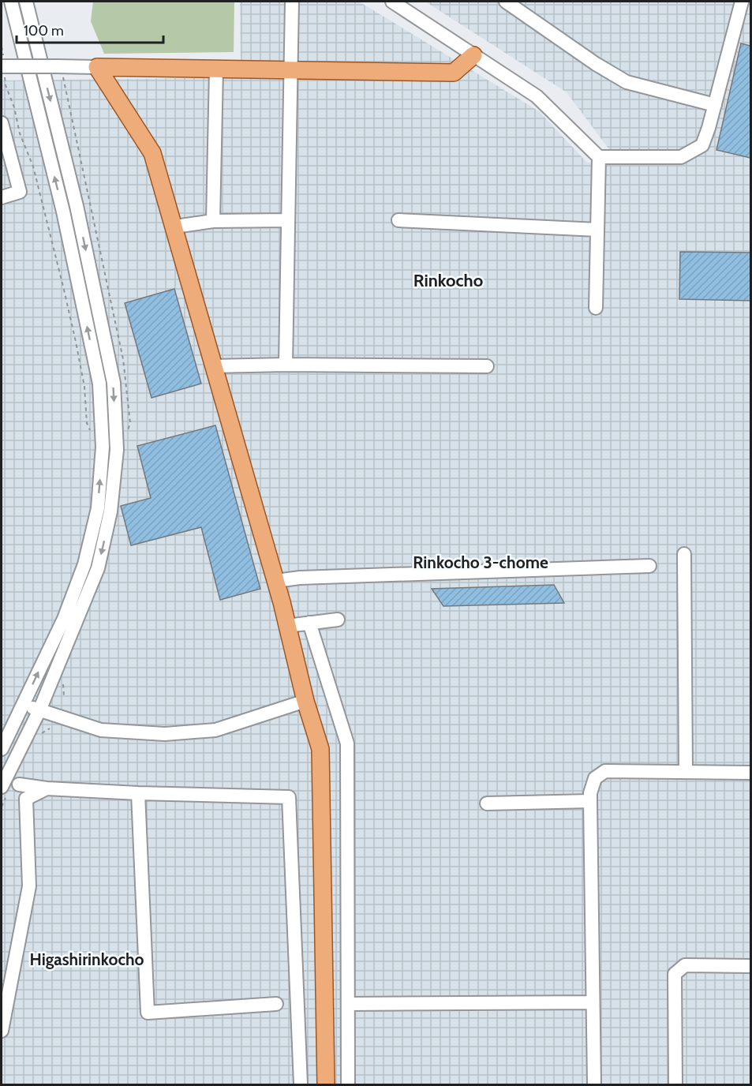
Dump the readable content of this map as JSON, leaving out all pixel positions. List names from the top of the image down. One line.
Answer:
{"districts":["Rinkocho","Rinkocho 3-chome","Higashirinkocho"],"scale_bar":"100 m"}
